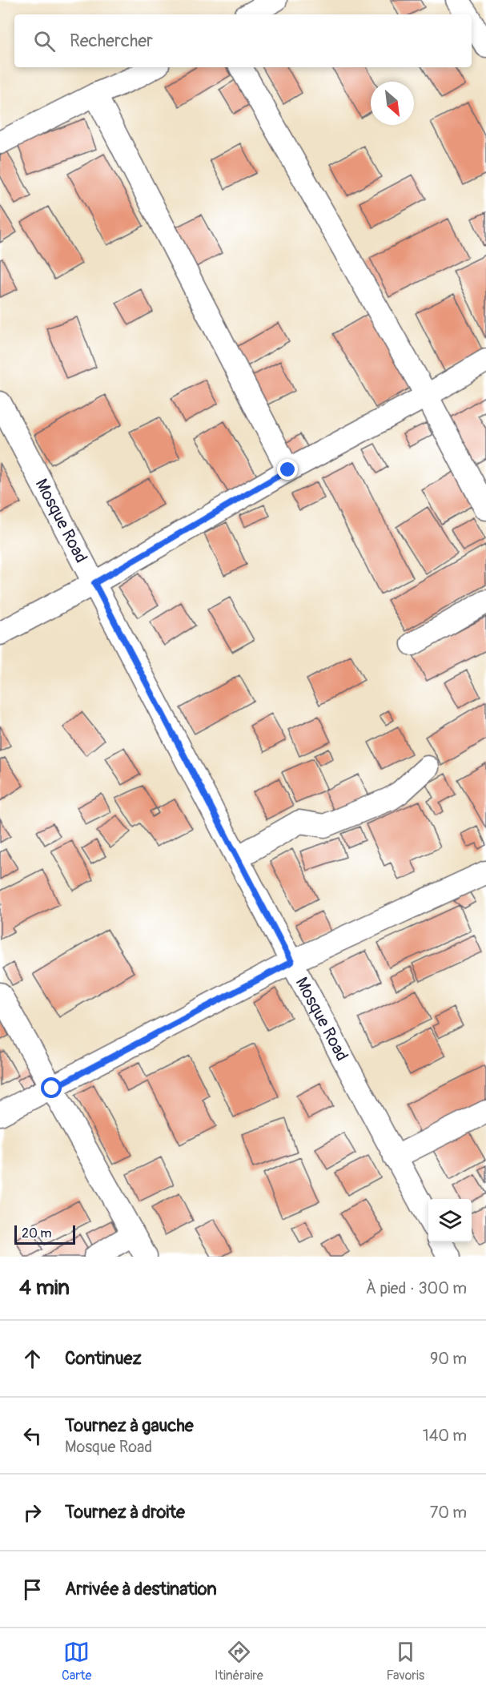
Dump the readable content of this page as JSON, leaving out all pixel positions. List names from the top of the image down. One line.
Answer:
{"streets":{"street":["Mosque Road"]},"scale_bar":"20 m","north":"bottom right","page":{"search":"Rechercher","scale":"20 m","heading":["4 min","À pied · 300 m"],"list":[["Continuez","90 m"],["Tournez à gauche","Mosque Road","140 m"],["Tournez à droite","70 m"],"Arrivée à destination"],"nav":["Carte","Itinéraire","Favoris"]}}
